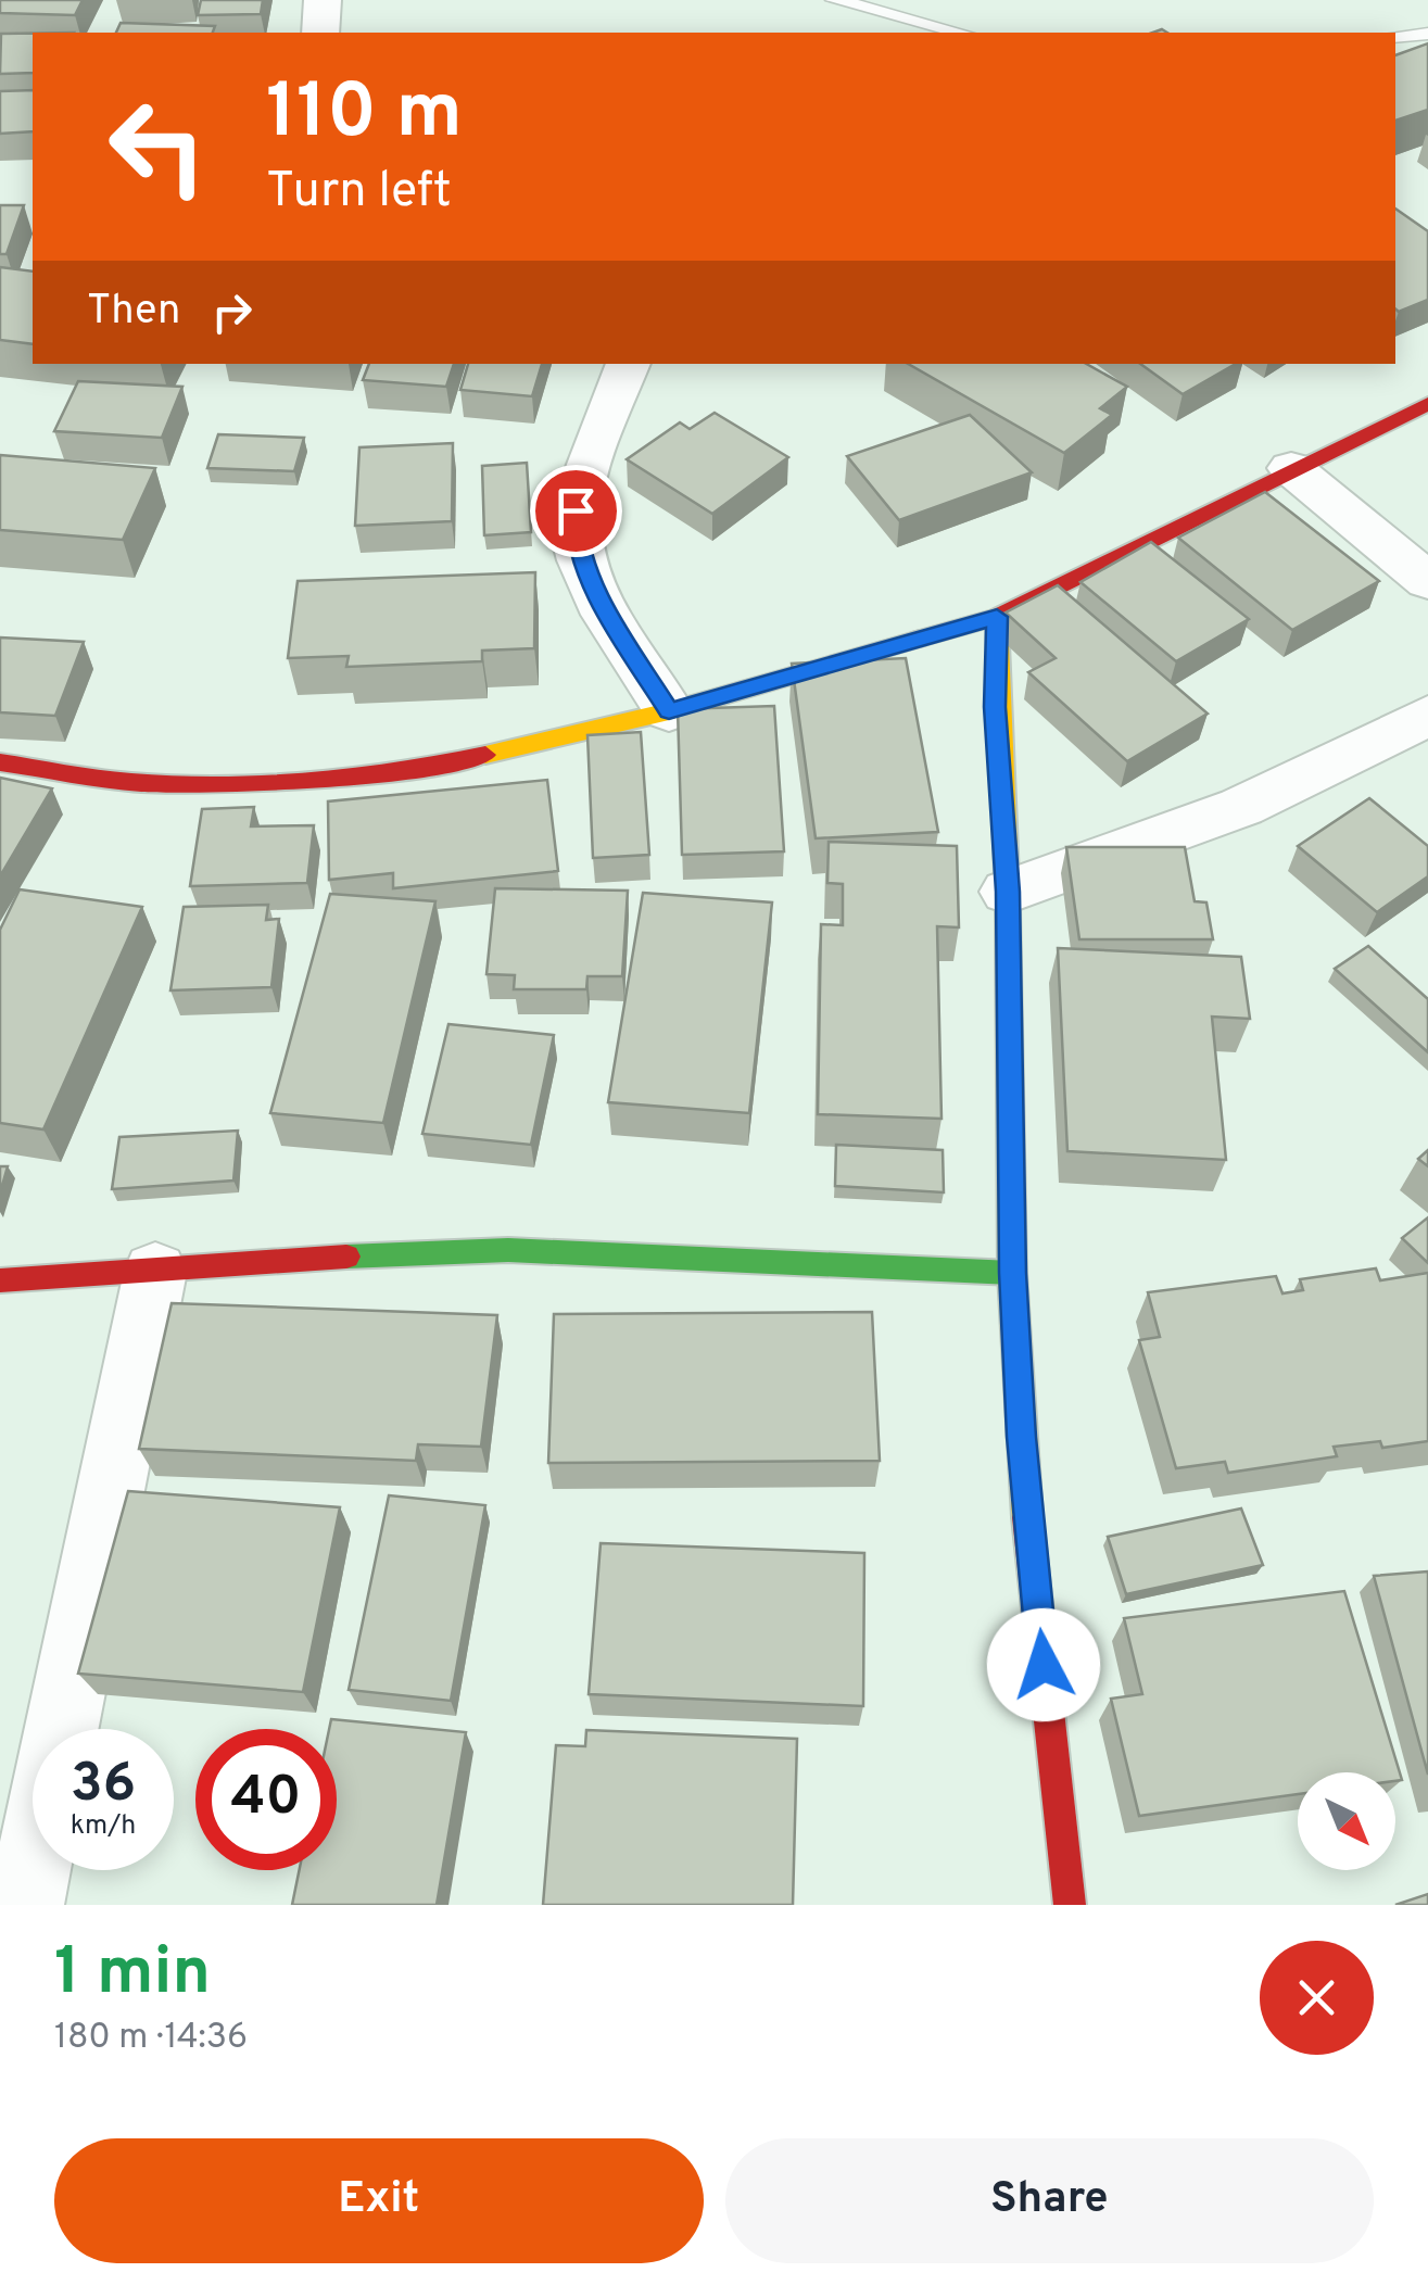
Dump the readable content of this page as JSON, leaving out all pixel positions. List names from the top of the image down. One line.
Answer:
{"north":"bottom right","page":{"turn":["110 m","Turn left"],"then":"Then","speed":"36 km/h","limit":"40","heading":["1 min","180 m · 14:36"],"buttons":["Exit","Share"]}}
